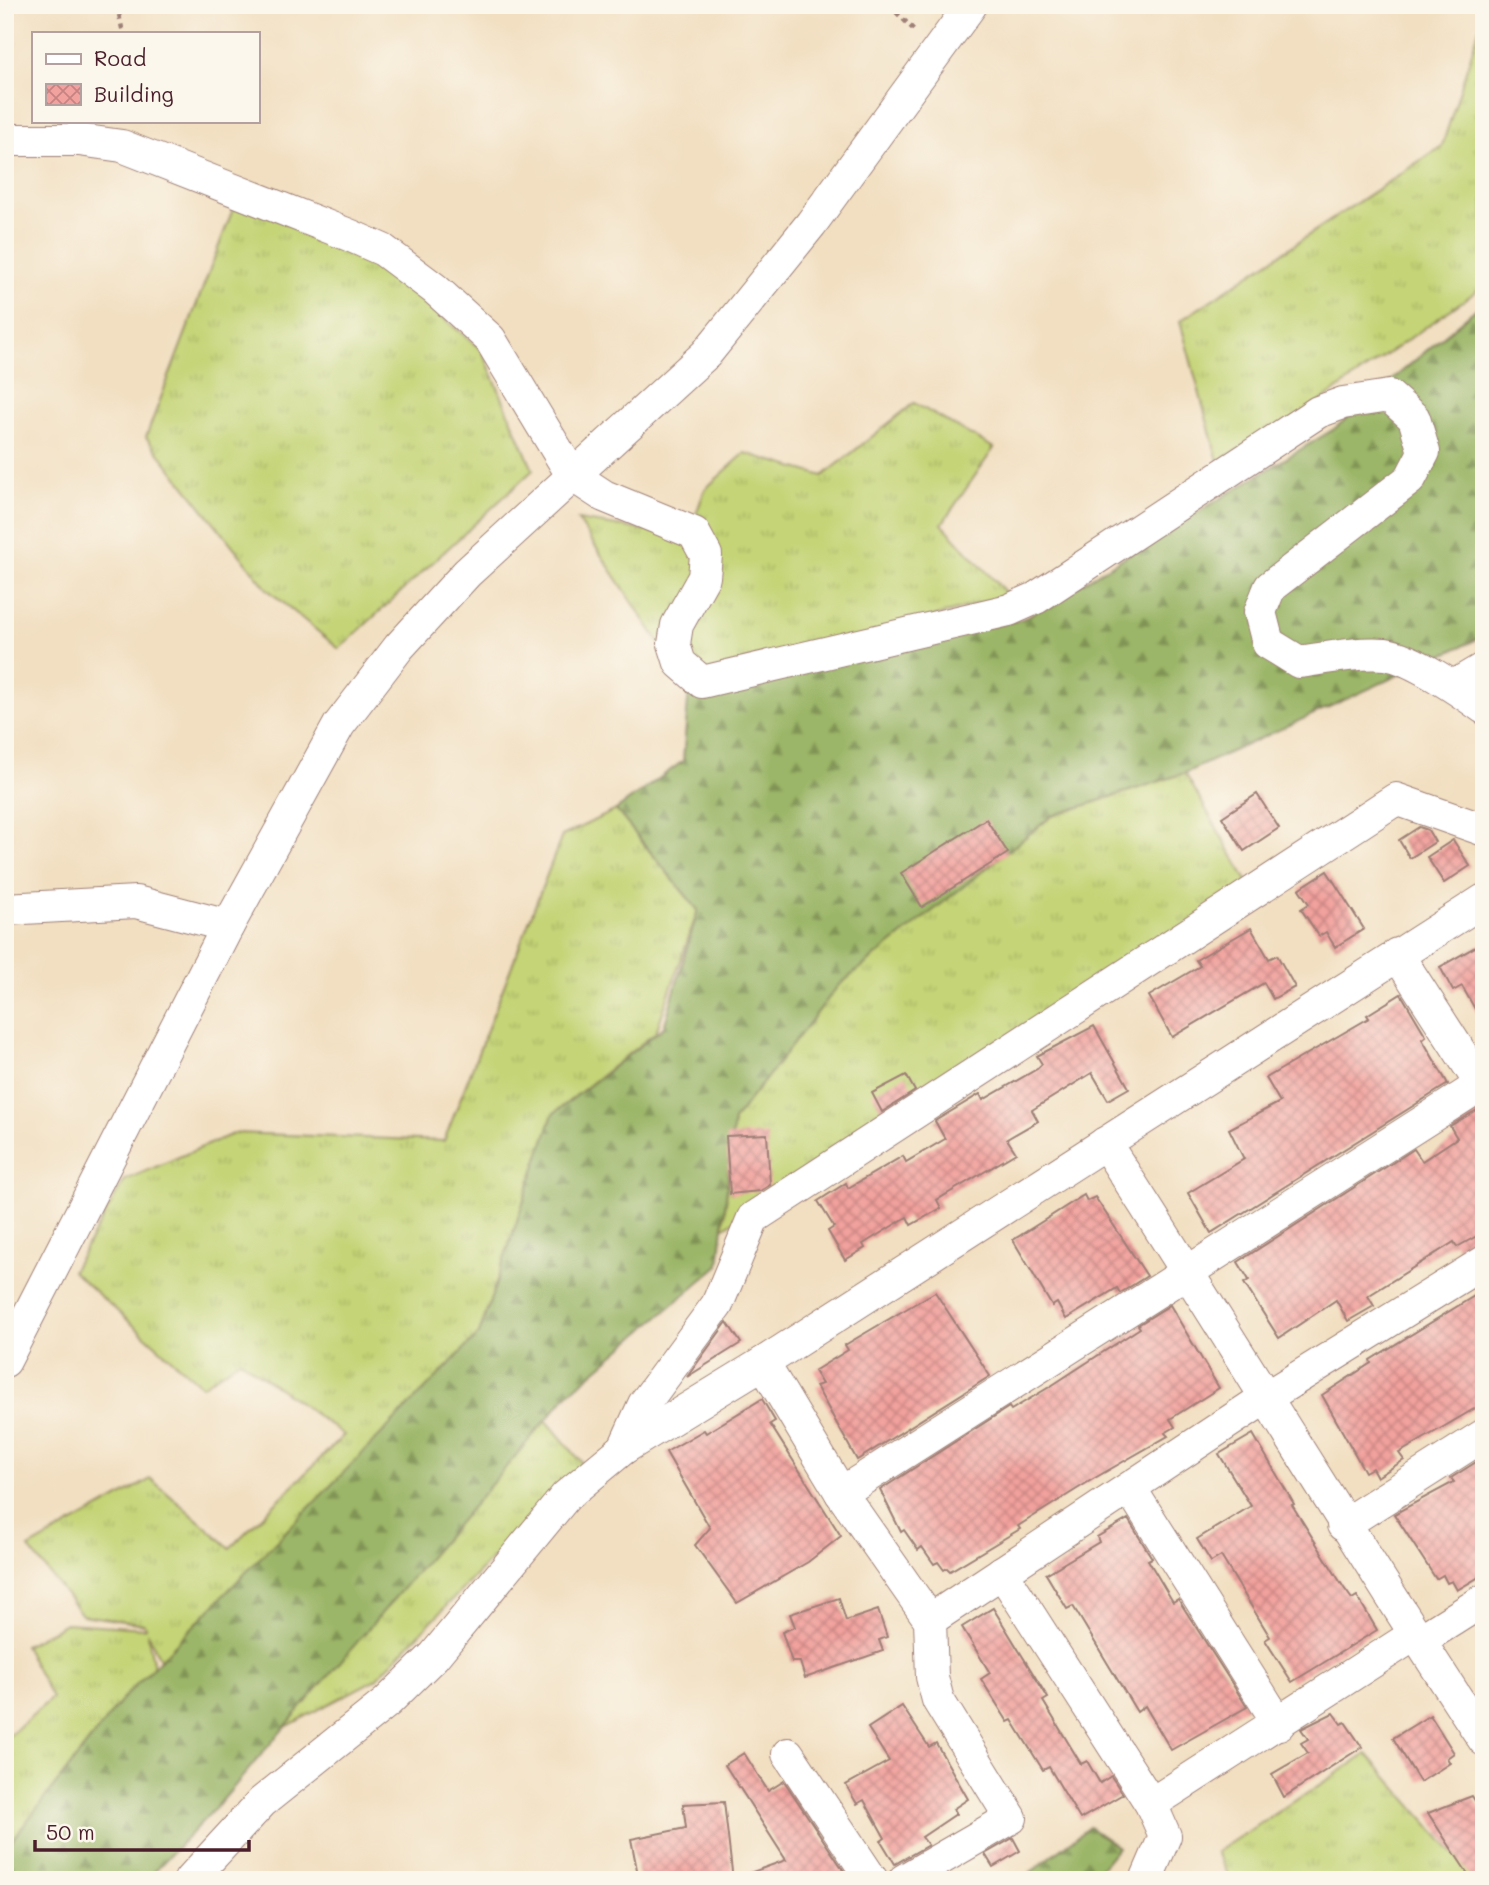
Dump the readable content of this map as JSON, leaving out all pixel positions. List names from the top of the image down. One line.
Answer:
{"legend":["Road","Building"],"scale_bar":"50 m"}
